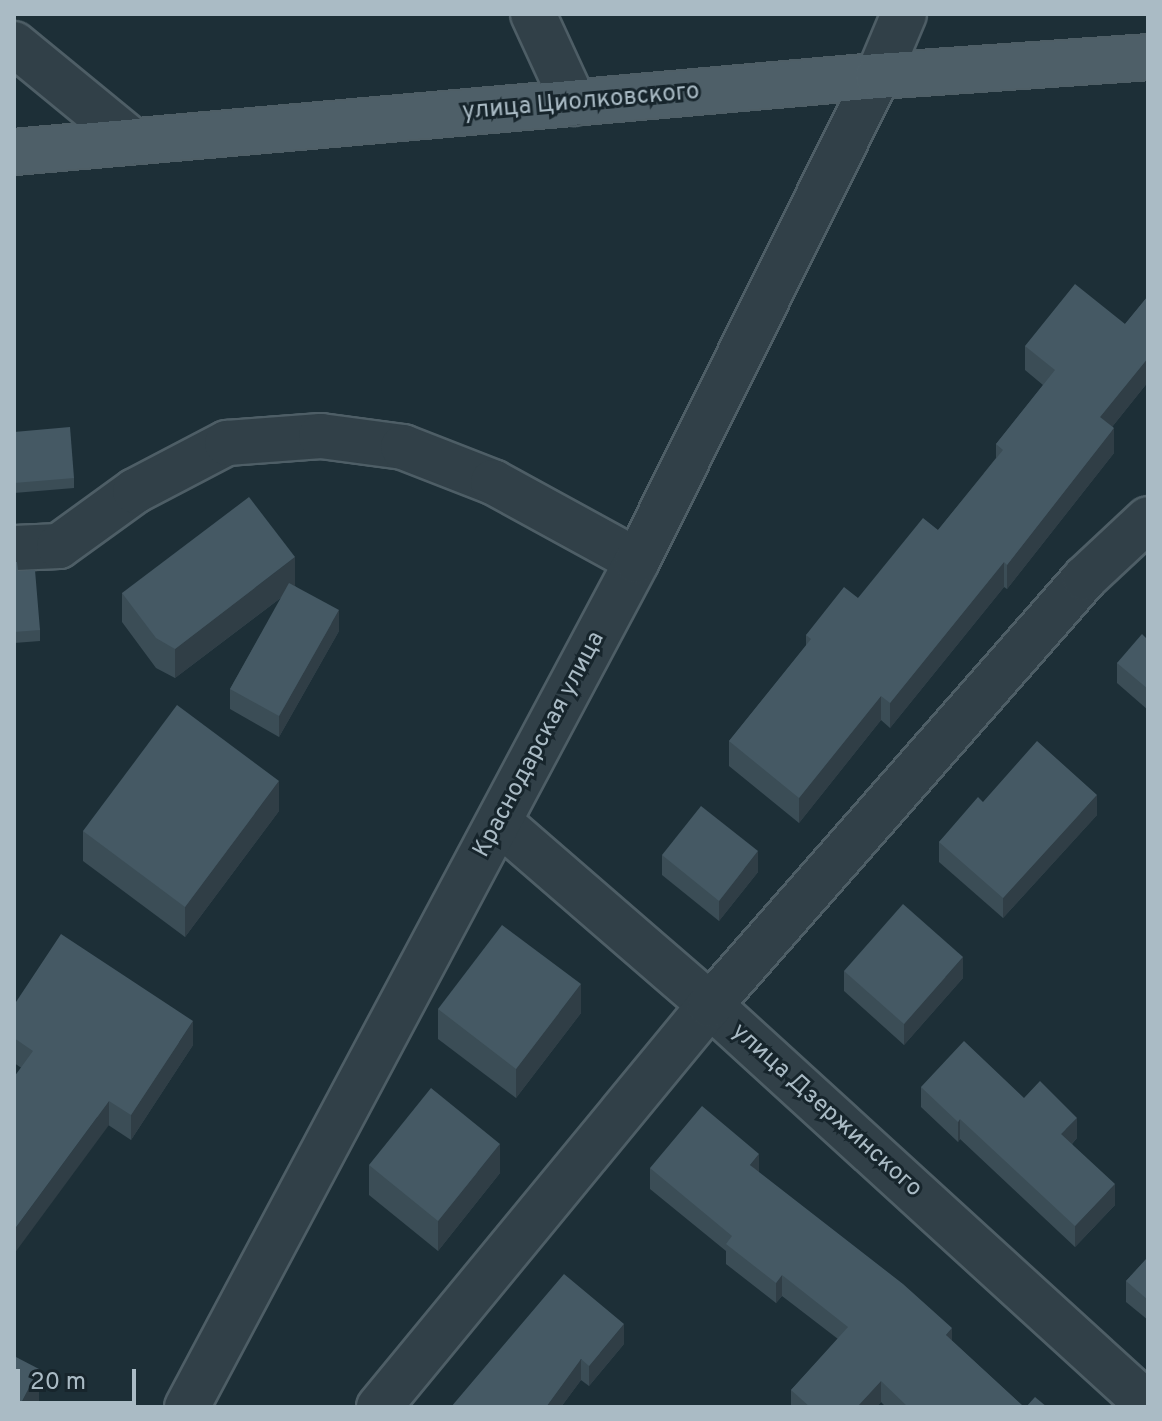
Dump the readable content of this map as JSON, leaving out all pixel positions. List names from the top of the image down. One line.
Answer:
{"streets":{"main road":["улица Циолковского"],"street":["Краснодарская улица","улица Дзержинского"]},"crossings":[["улица Циолковского","Краснодарская улица"],["Краснодарская улица","улица Дзержинского"]],"scale_bar":"20 m"}
